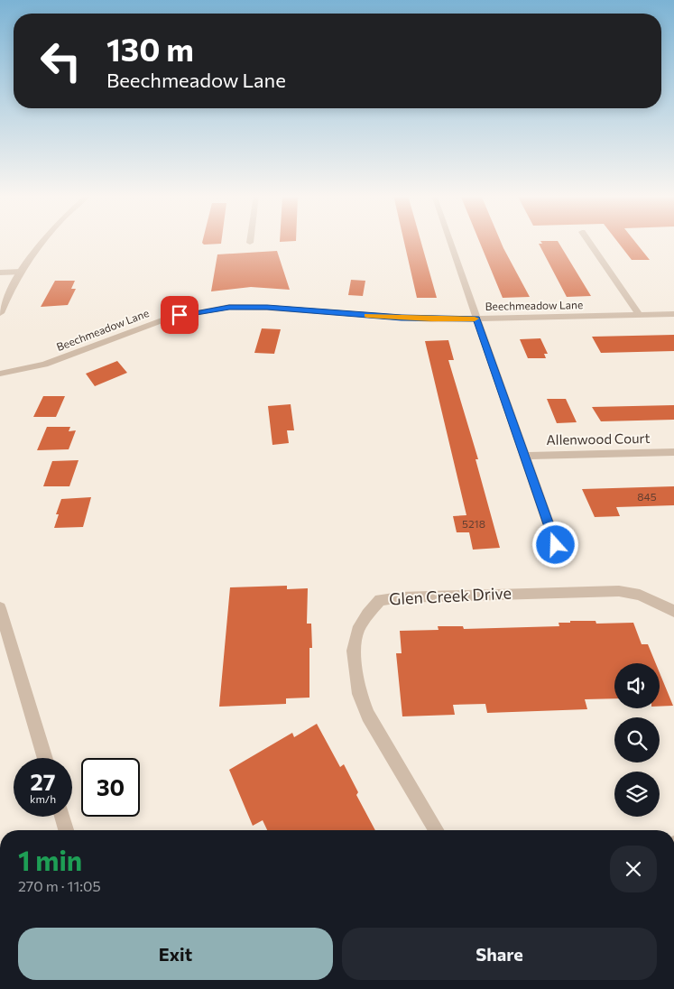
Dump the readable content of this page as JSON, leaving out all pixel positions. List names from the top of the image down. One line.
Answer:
{"streets":{"street":["Beechmeadow Lane","Allenwood Court","Glen Creek Drive"]},"house_numbers":["845","5218"],"page":{"turn":["130 m","Beechmeadow Lane"],"speed":"27 km/h","limit":"30","heading":["1 min","270 m · 11:05"],"buttons":["Exit","Share"]}}
